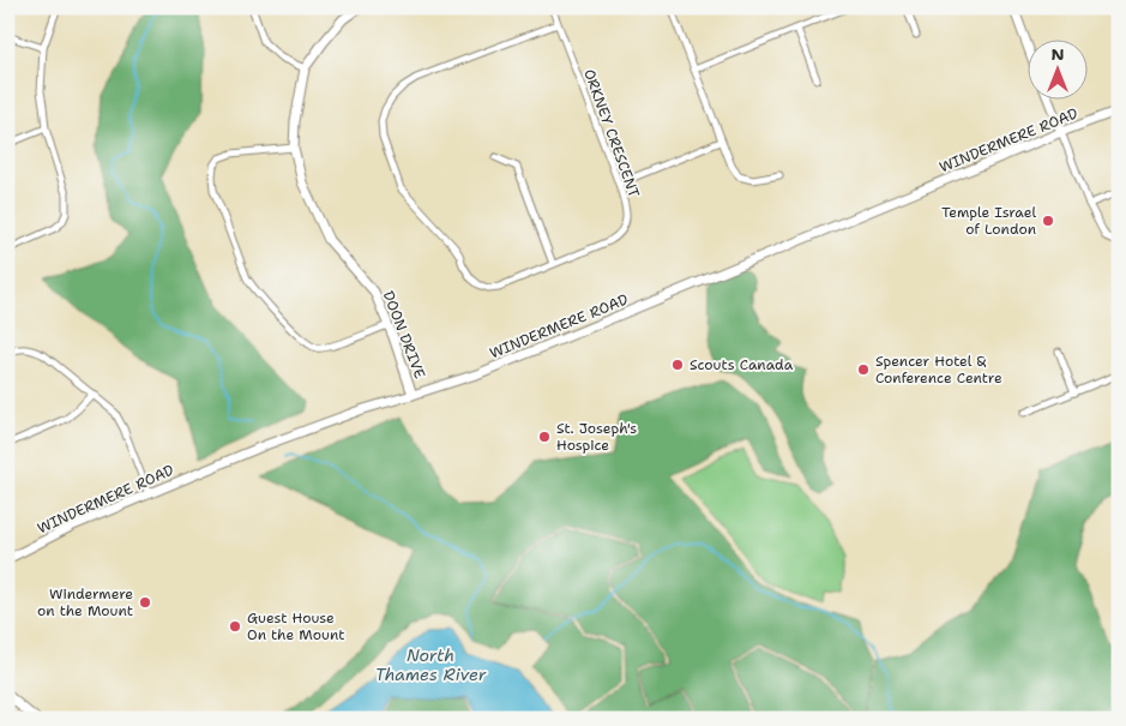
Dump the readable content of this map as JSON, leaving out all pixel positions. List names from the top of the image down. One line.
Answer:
{"streets":{"main road":["WINDERMERE ROAD","DOON DRIVE"],"street":["ORKNEY CRESCENT"]},"crossings":[["WINDERMERE ROAD","DOON DRIVE"]],"water":["North Thames River"],"places":["Temple Israel of London","Scouts Canada","Spencer Hotel & Conference Centre","St. Joseph's Hospice","Windermere on the Mount","Guest House On the Mount"],"north":"top"}
